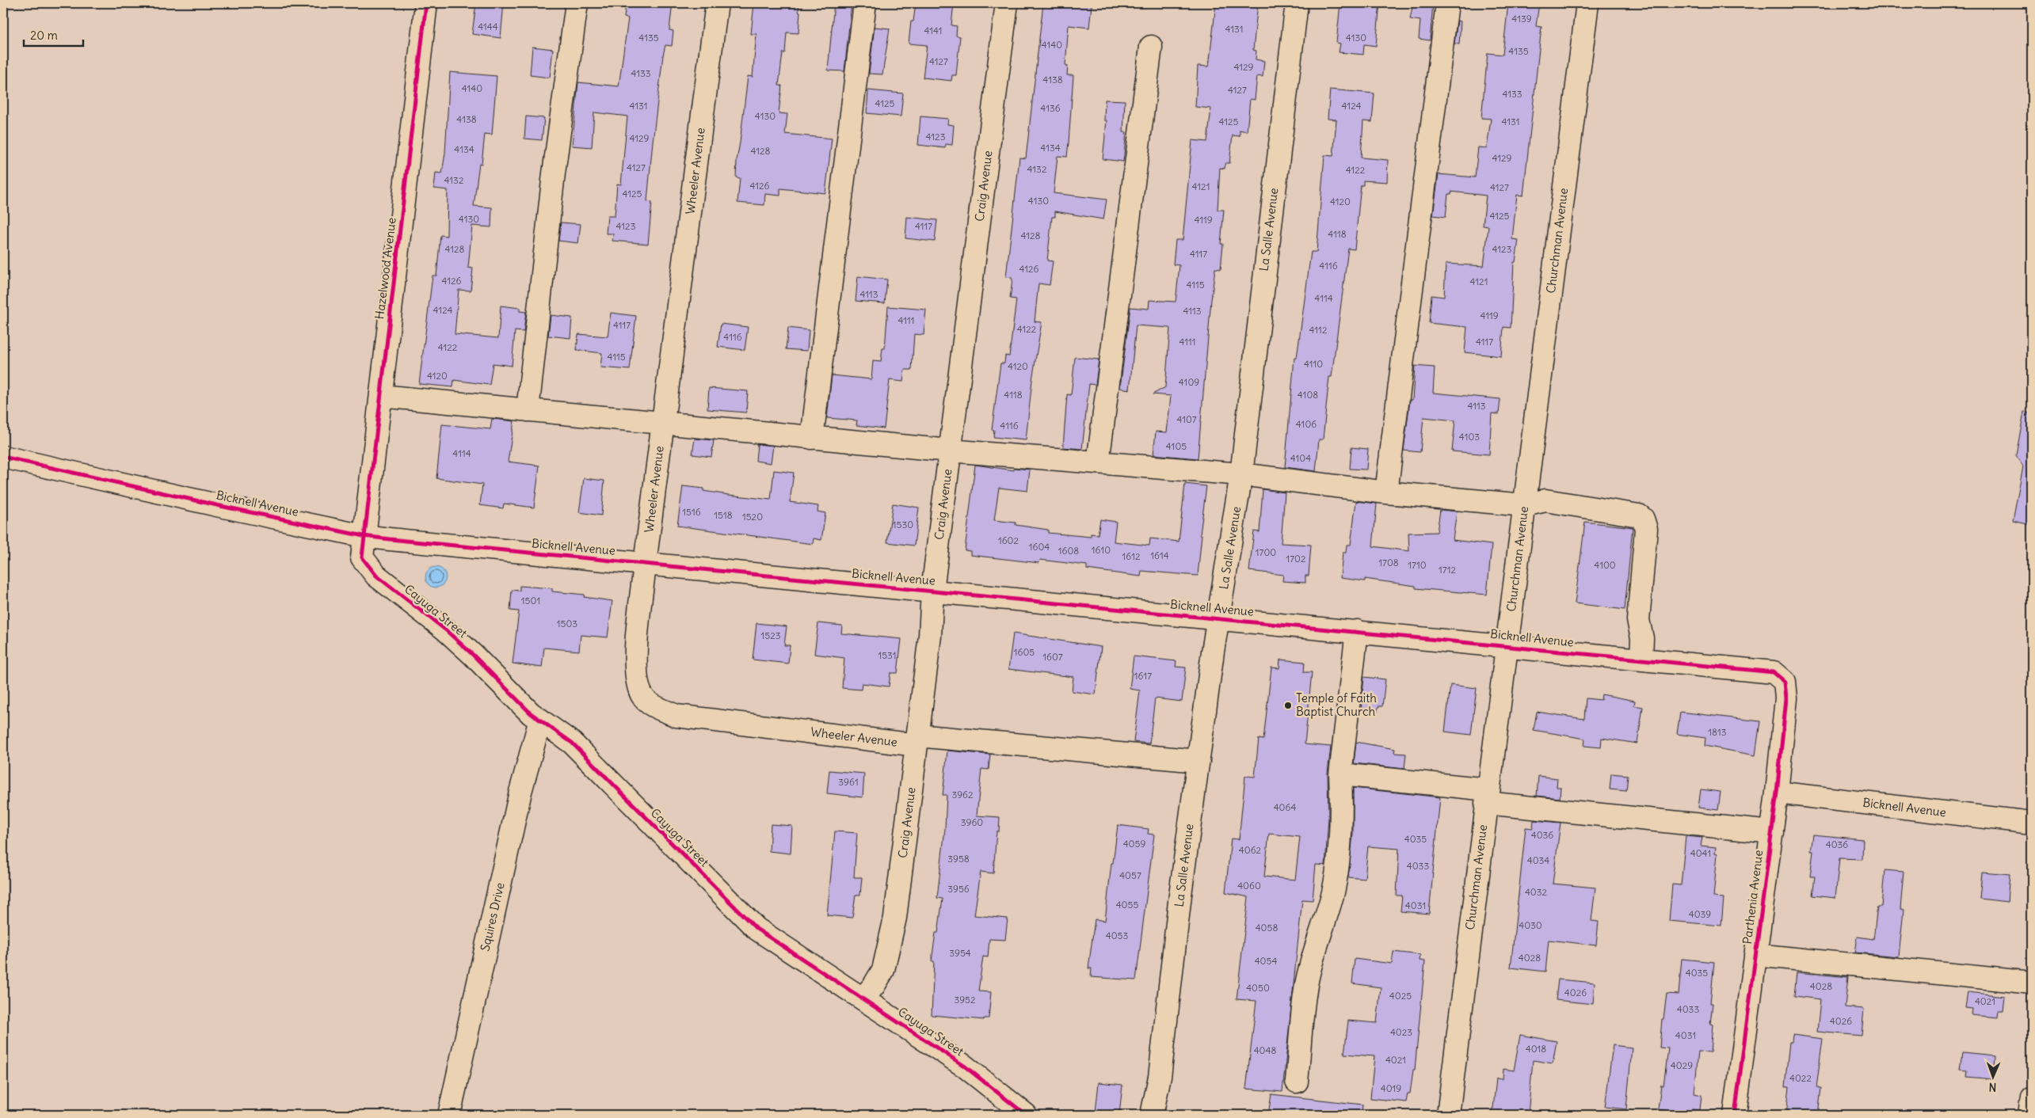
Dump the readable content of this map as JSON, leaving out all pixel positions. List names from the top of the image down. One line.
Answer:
{"streets":{"street":["Wheeler Avenue","Craig Avenue","La Salle Avenue","Churchman Avenue","Hazelwood Avenue","Bicknell Avenue","Cayuga Street","Parthenia Avenue","Squires Drive"]},"crossings":[["Wheeler Avenue","Craig Avenue"],["Wheeler Avenue","La Salle Avenue"],["Wheeler Avenue","Bicknell Avenue"],["Craig Avenue","Bicknell Avenue"],["Craig Avenue","Cayuga Street"],["La Salle Avenue","Bicknell Avenue"],["Churchman Avenue","Bicknell Avenue"],["Hazelwood Avenue","Bicknell Avenue"],["Hazelwood Avenue","Cayuga Street"],["Bicknell Avenue","Cayuga Street"],["Bicknell Avenue","Parthenia Avenue"],["Cayuga Street","Squires Drive"]],"places":["Temple of Faith Baptist Church"],"house_numbers":["4139","4144","4131","4141","4135","4130","4140","4135","4127","4129","4133","4138","4140","4127","4133","4125","4131","4124","4136","4130","4138","4125","4131","4123","4129","4134","4134","4128","4129","4127","4132","4122","4132","4126","4121","4127","4125","4130","4120","4125","4130","4119","4123","4117","4118","4128","4128","4123","4117","4116","4126","4126","4121","4115","4113","4114","4124","4113","4119","4111","4117","4122","4112","4116","4111","4117","4122","4115","4110","4120","4120","4109","4118","4108","4113","4107","4106","4116","4103","4105","4114","4104","1516","1518","1520","1530","1602","1604","1610","1608","1700","1614","1612","1702","1708","1710","4100","1712","1501","1503","1523","1605","1531","1607","1617","1813","3961","3962","4064","3960","4036","4035","4059","4036","4062","4041","3958","4034","4033","4057","4060","3956","4032","4055","4031","4039","4030","4058","4053","3954","4028","4054","4035","4028","4050","4026","4025","3952","4021","4033","4026","4023","4031","4018","4048","4021","4029","4022","4019"],"scale_bar":"20 m","north":"bottom"}
